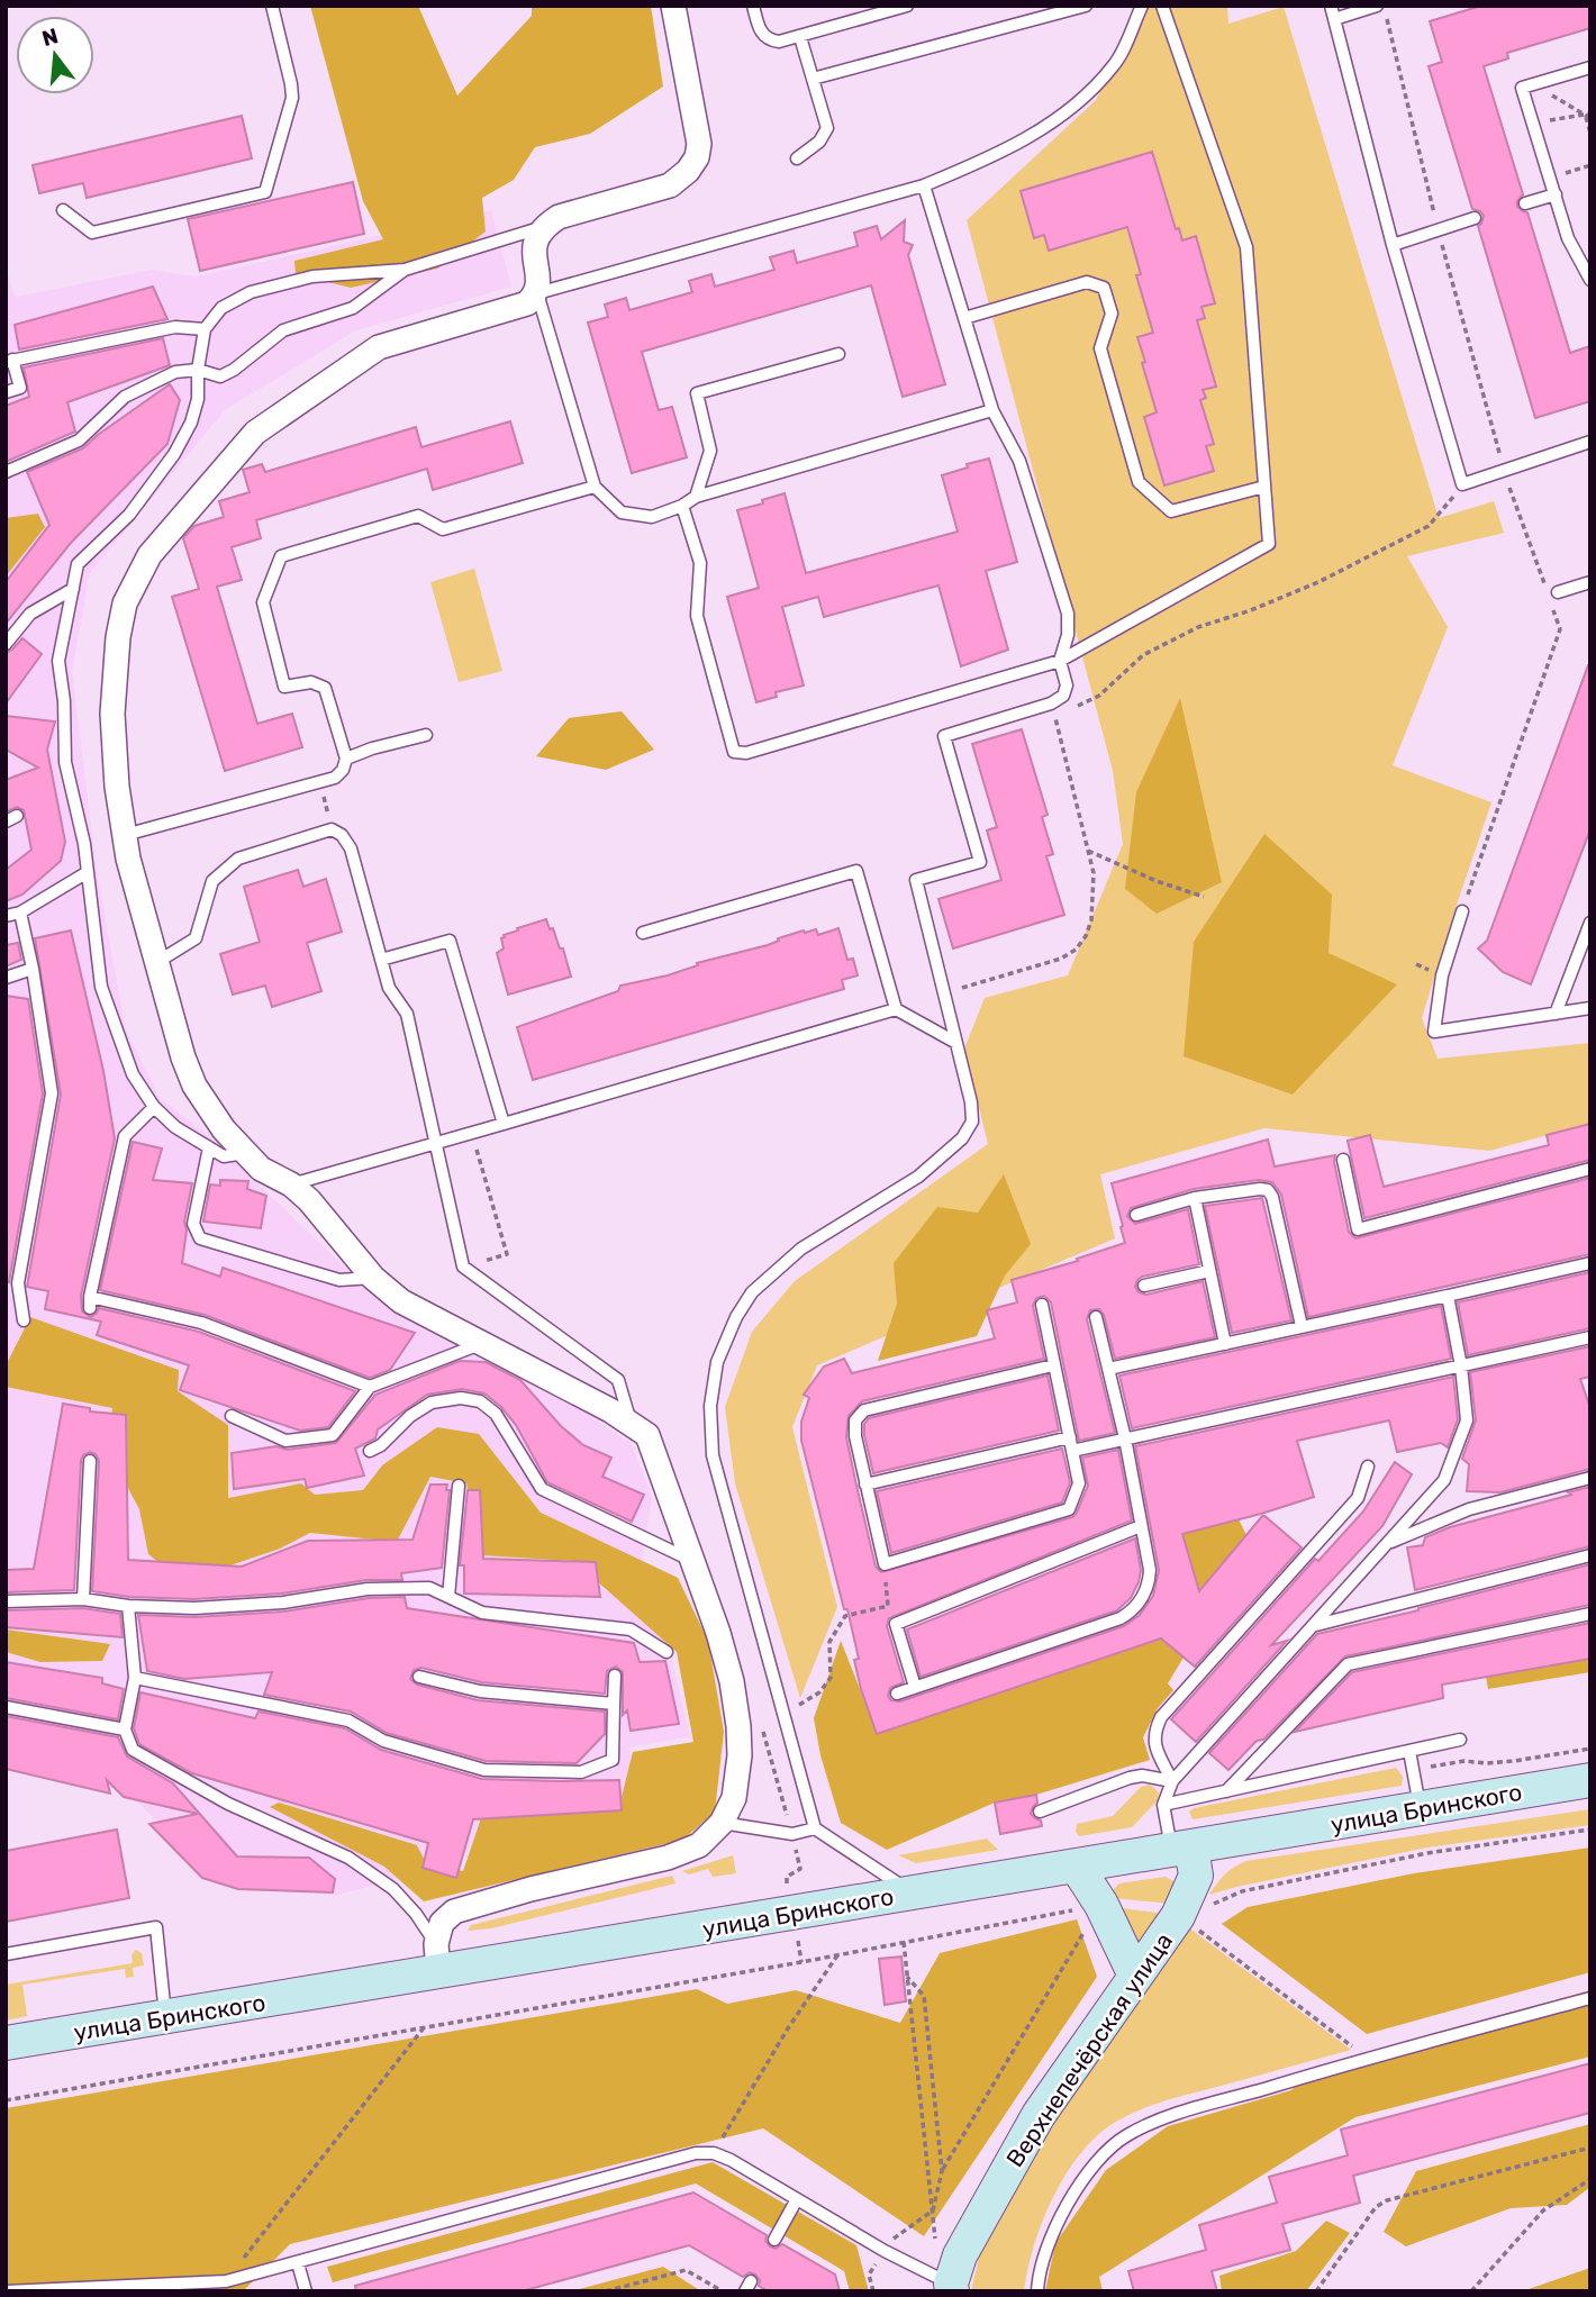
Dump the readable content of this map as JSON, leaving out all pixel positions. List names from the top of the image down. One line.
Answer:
{"streets":{"main road":["улица Бринского","Верхнепечёрская улица"]},"crossings":[["улица Бринского","Верхнепечёрская улица"]],"north":"top"}
